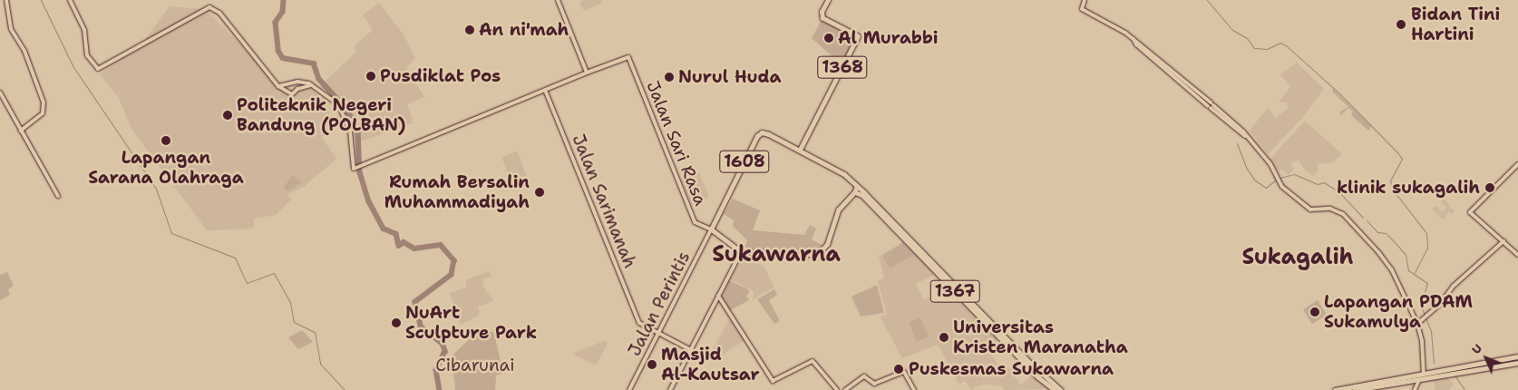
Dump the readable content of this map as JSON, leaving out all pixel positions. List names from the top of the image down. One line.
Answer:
{"streets":{"main road":["1368","1608","1367"],"street":["Jalan Sari Rasa","Jalan Sarimanah","Jalan Perintis"]},"crossings":[["1368","1608"],["1368","1367"],["Jalan Sari Rasa","1608"],["Jalan Sari Rasa","Jalan Perintis"],["1608","1367"],["1608","Jalan Perintis"],["Jalan Sarimanah","Jalan Perintis"]],"districts":["Sukawarna","Sukagalih"],"parks":["Cibarunai"],"places":["Bidan Tini Hartini","An ni'mah","Al Murabbi","Pusdiklat Pos","Nurul Huda","Politeknik Negeri Bandung (POLBAN)","Lapangan Sarana Olahraga","klinik sukagalih","Rumah Bersalin Muhammadiyah","Lapangan PDAM Sukamulya","NuArt Sculpture Park","Universitas Kristen Maranatha","Masjid Al-Kautsar","Puskesmas Sukawarna"],"north":"top left"}
